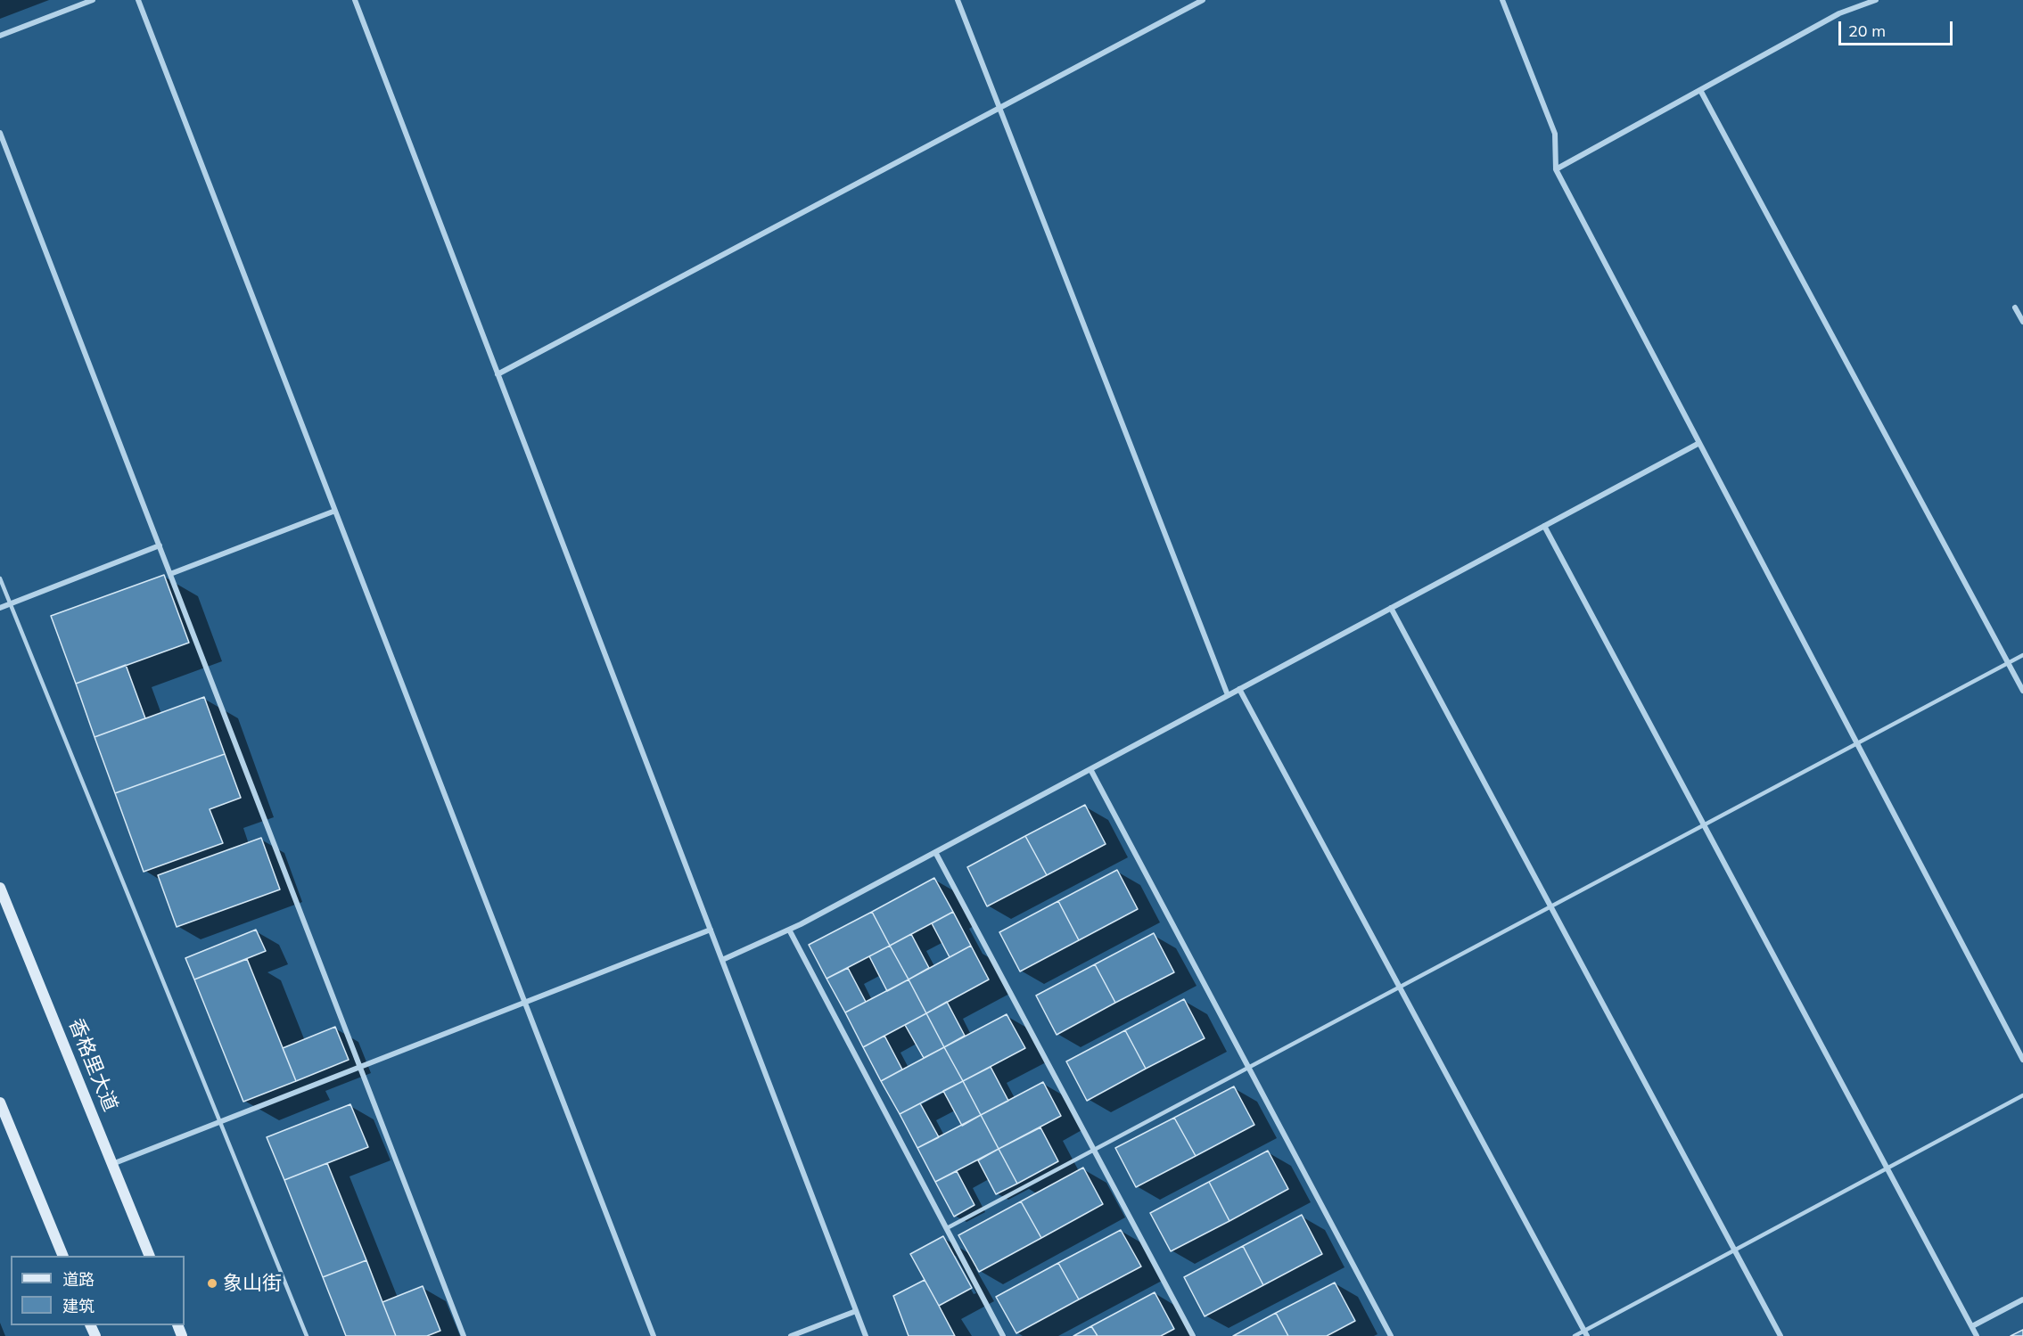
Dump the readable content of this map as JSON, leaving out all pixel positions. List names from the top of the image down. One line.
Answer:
{"streets":{"main road":["香格里大道"]},"places":["象山街"],"legend":["道路","建筑"],"scale_bar":"20 m"}
